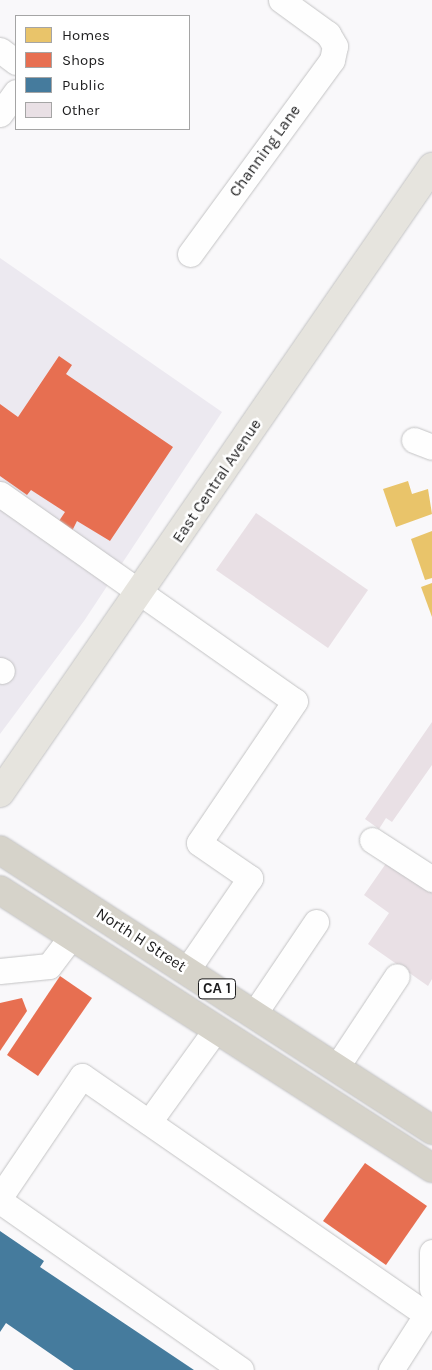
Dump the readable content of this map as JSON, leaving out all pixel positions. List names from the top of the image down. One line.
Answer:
{"streets":{"highway":["North H Street","CA 1"],"main road":["East Central Avenue"],"street":["Channing Lane"]},"legend":["Homes","Shops","Public","Other"]}
